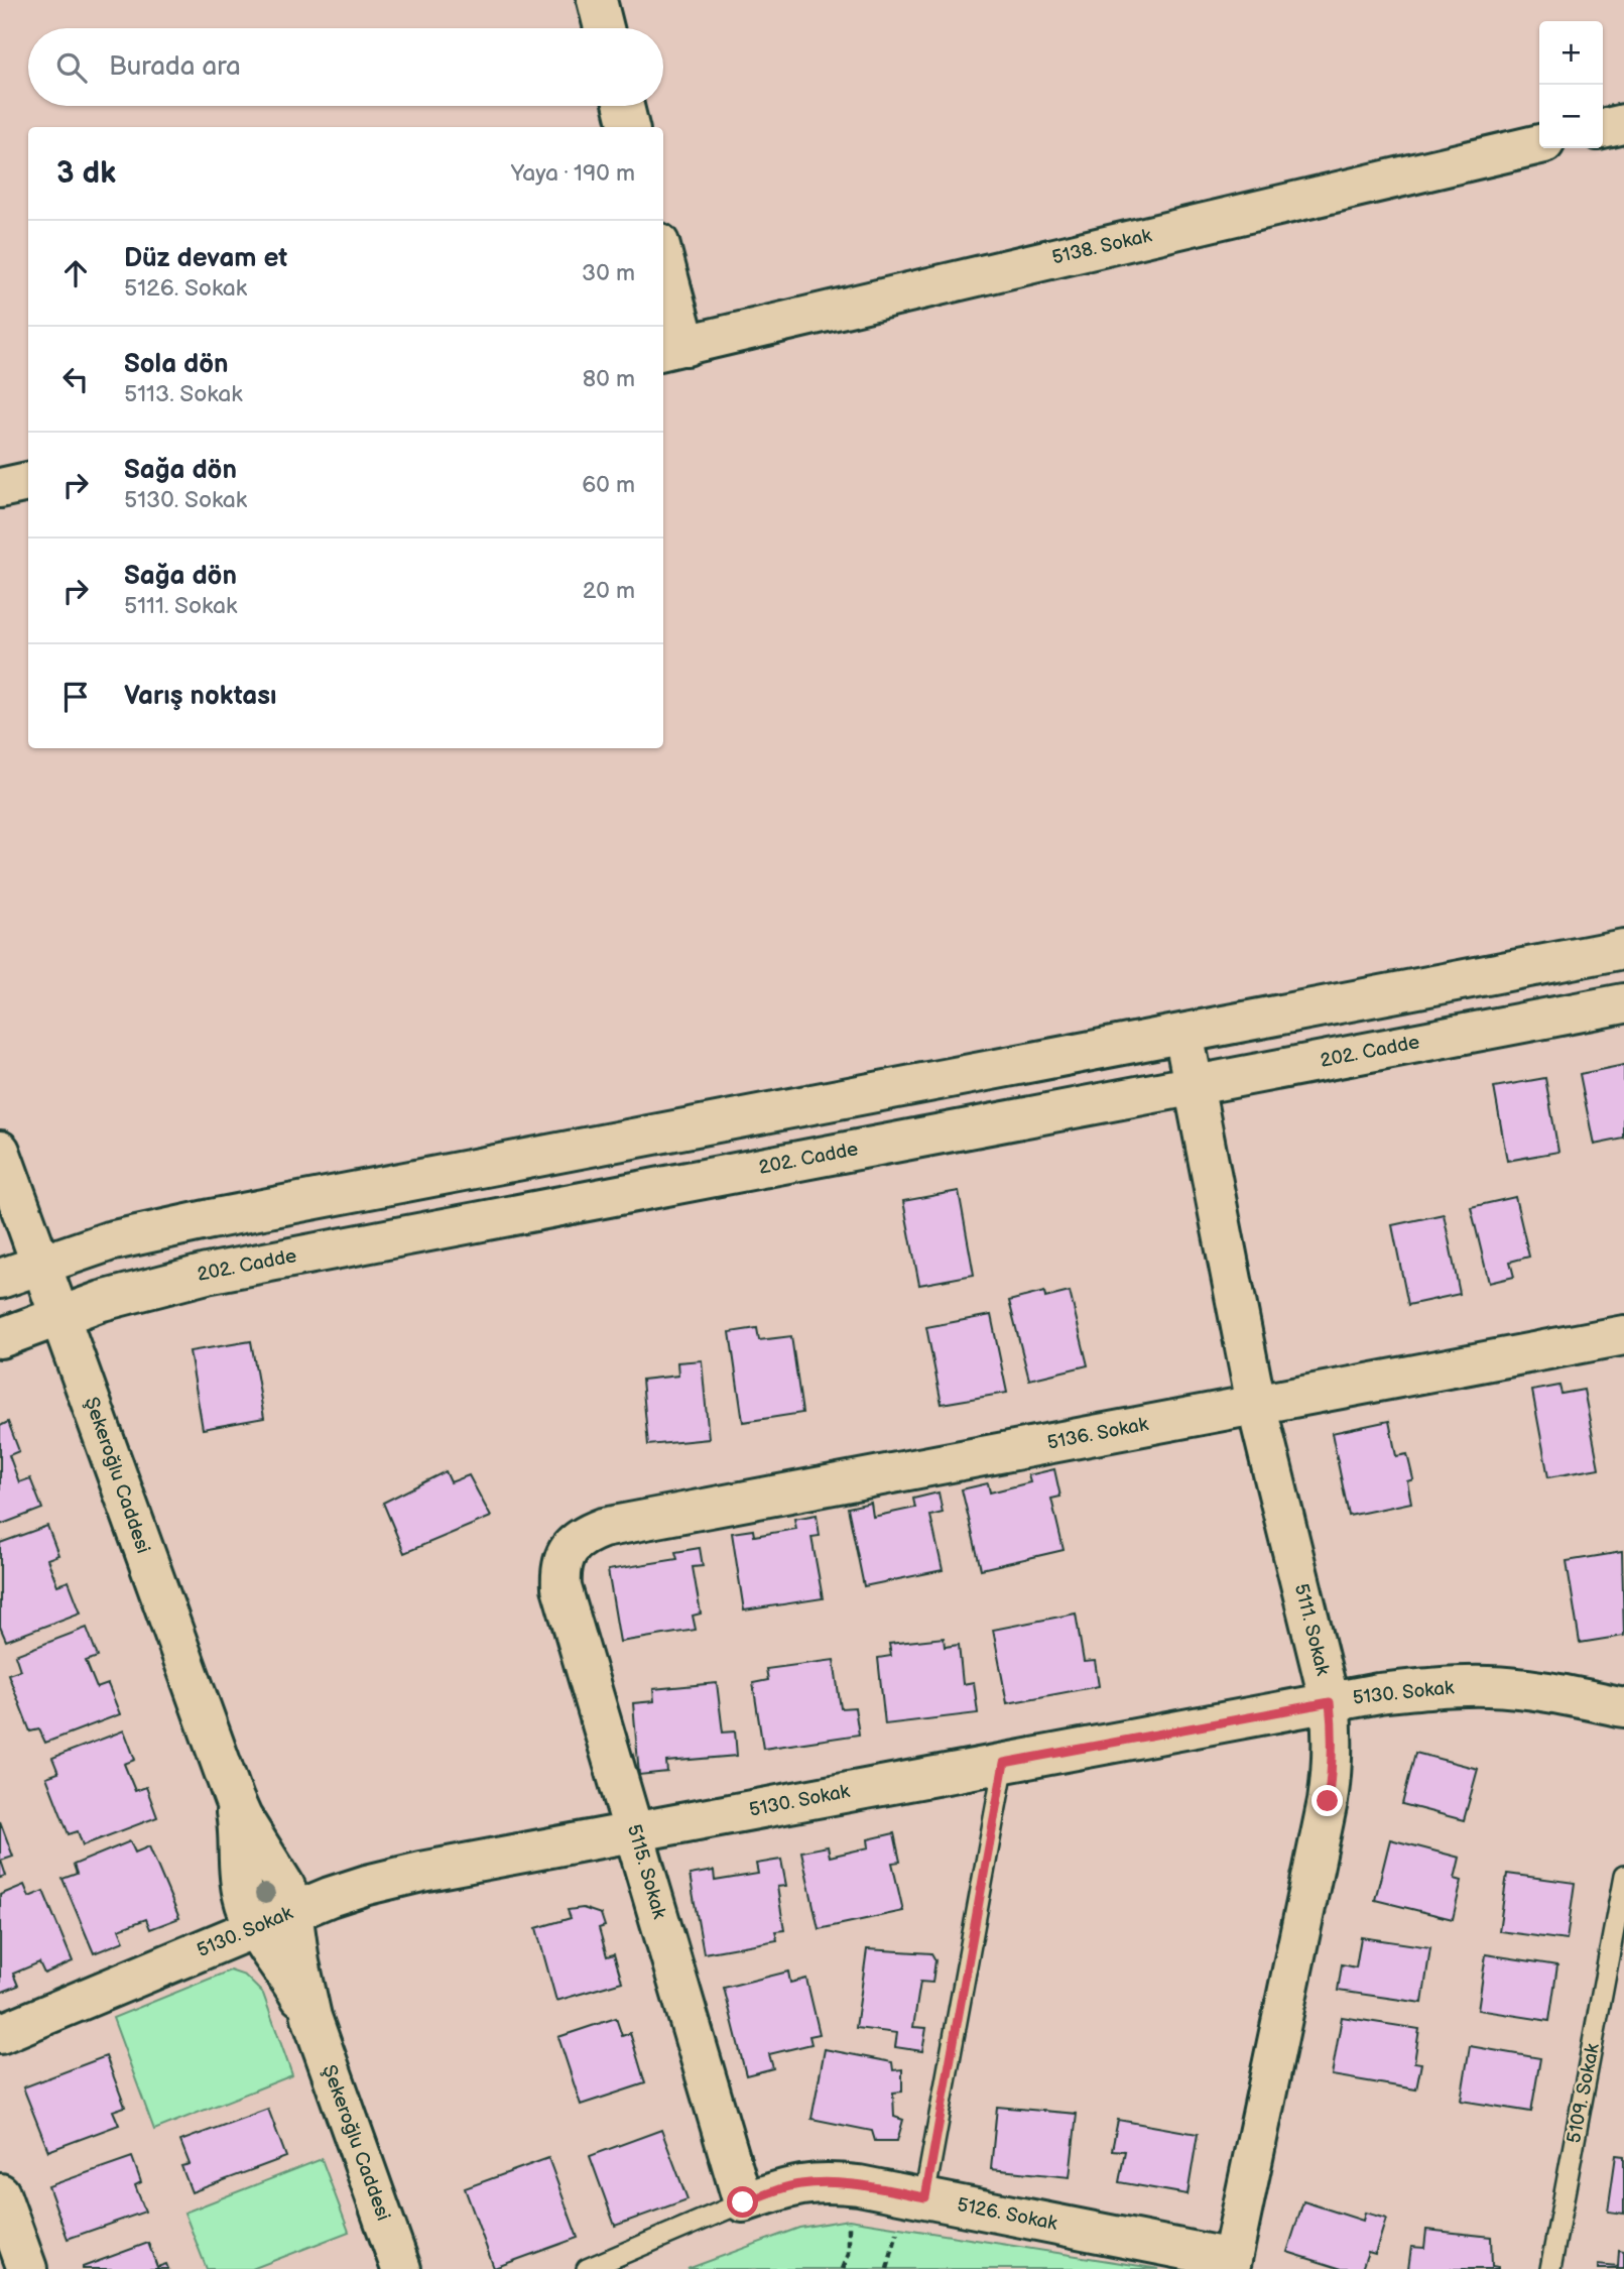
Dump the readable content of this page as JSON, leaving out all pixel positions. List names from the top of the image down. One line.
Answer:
{"streets":{"street":["5138. Sokak","202. Cadde","5136. Sokak","Şekeroğlu Caddesi","5111. Sokak","5130. Sokak","5115. Sokak","5126. Sokak"],"lane":["5109. Sokak"]},"crossings":[["202. Cadde","Şekeroğlu Caddesi"],["202. Cadde","5111. Sokak"],["5136. Sokak","5111. Sokak"],["5136. Sokak","5115. Sokak"],["Şekeroğlu Caddesi","5130. Sokak"],["5111. Sokak","5130. Sokak"],["5111. Sokak","5126. Sokak"],["5130. Sokak","5115. Sokak"],["5115. Sokak","5126. Sokak"]],"page":{"map_buttons":["+","−"],"search":"Burada ara","heading":["3 dk","Yaya · 190 m"],"list":[["Düz devam et","5126. Sokak","30 m"],["Sola dön","5113. Sokak","80 m"],["Sağa dön","5130. Sokak","60 m"],["Sağa dön","5111. Sokak","20 m"],"Varış noktası"]}}
